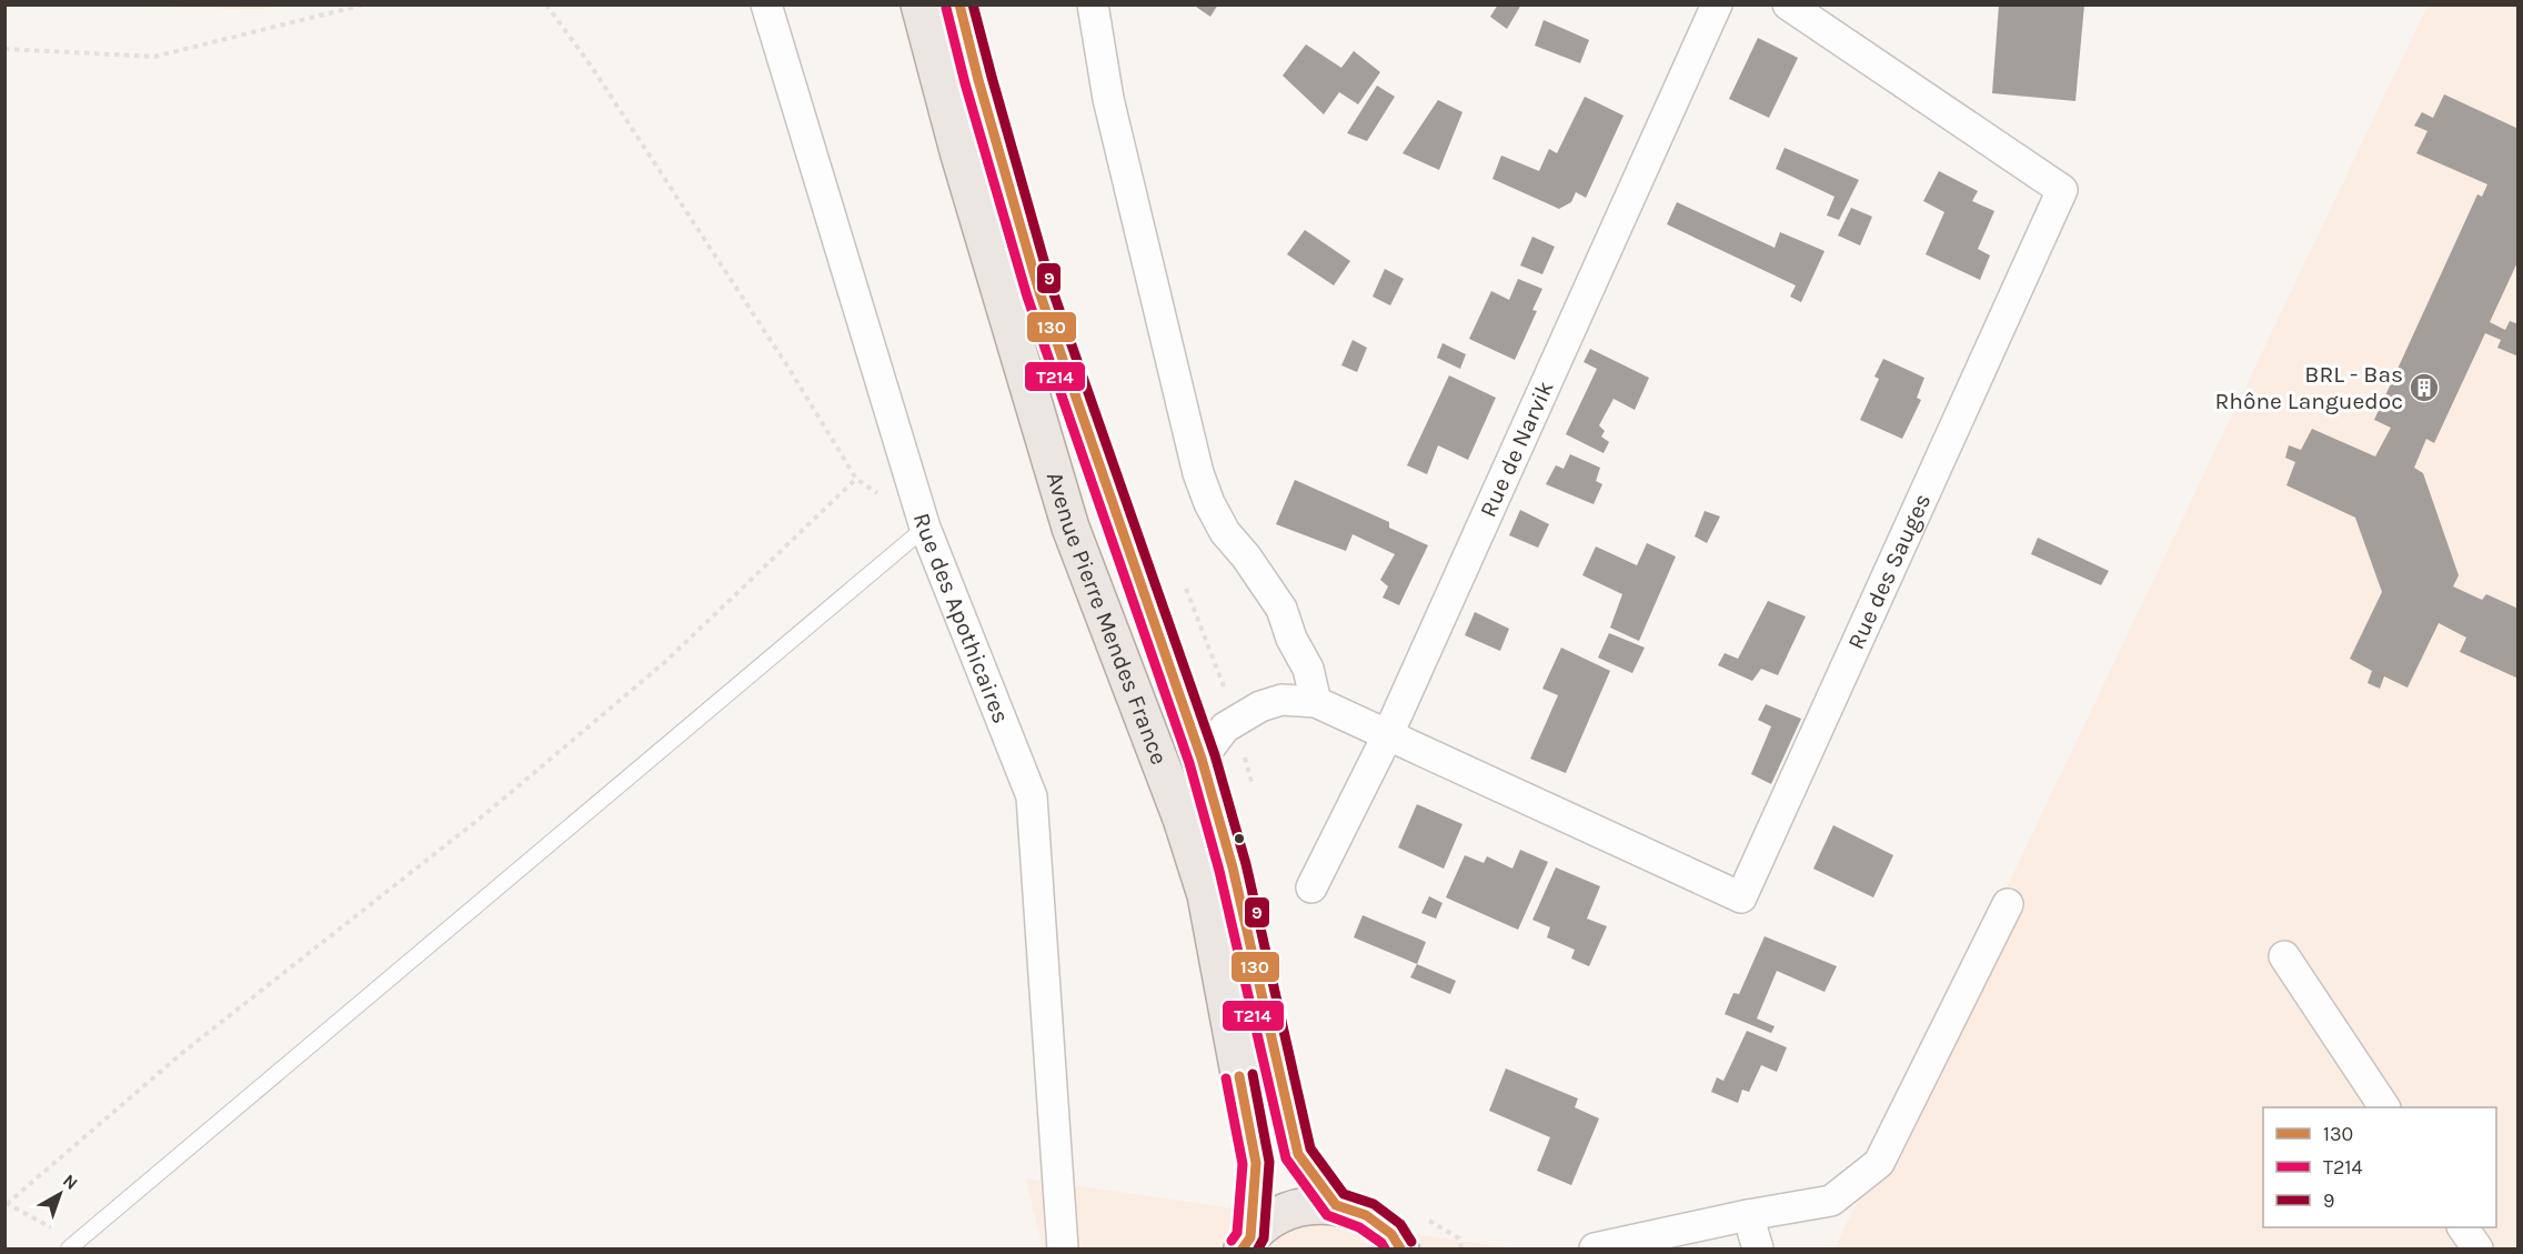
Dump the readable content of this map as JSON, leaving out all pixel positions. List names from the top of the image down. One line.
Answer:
{"streets":{"main road":["Avenue Pierre Mendes France"],"street":["Rue de Narvik","Rue des Sauges","Rue des Apothicaires"]},"crossings":[["Rue de Narvik","Rue des Sauges"]],"places":{"building":["BRL - Bas Rhône Languedoc"]},"lines":["transit line 130","transit line 9","transit line T214"],"legend":["130","T214","9"],"north":"top right"}
